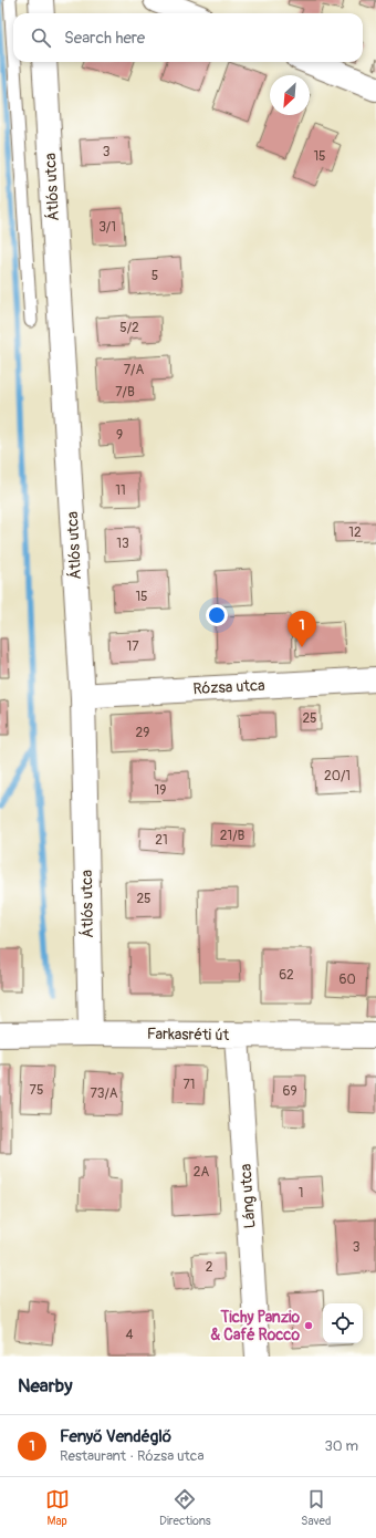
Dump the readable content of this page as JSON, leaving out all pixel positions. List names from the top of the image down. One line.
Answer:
{"streets":{"street":["Átlós utca","Rózsa utca","Farkasréti út","Láng utca"]},"crossings":[["Átlós utca","Rózsa utca"],["Átlós utca","Farkasréti út"],["Farkasréti út","Láng utca"]],"places":["Tichy Panzio & Café Rocco"],"house_numbers":["3","15","3/1","5","5/2","7/A","7/B","9","11","12","13","15","17","25","29","20/1","19","21/B","21","25","62","60","71","75","69","73/A","2A","1","3","2","4"],"north":"bottom left","page":{"search":"Search here","pins":"1","heading":"Nearby","list":[{"mark":"1","name":"Fenyő Vendéglő","note":"Restaurant · Rózsa utca","value":"30 m"}],"nav":["Map","Directions","Saved"]}}
